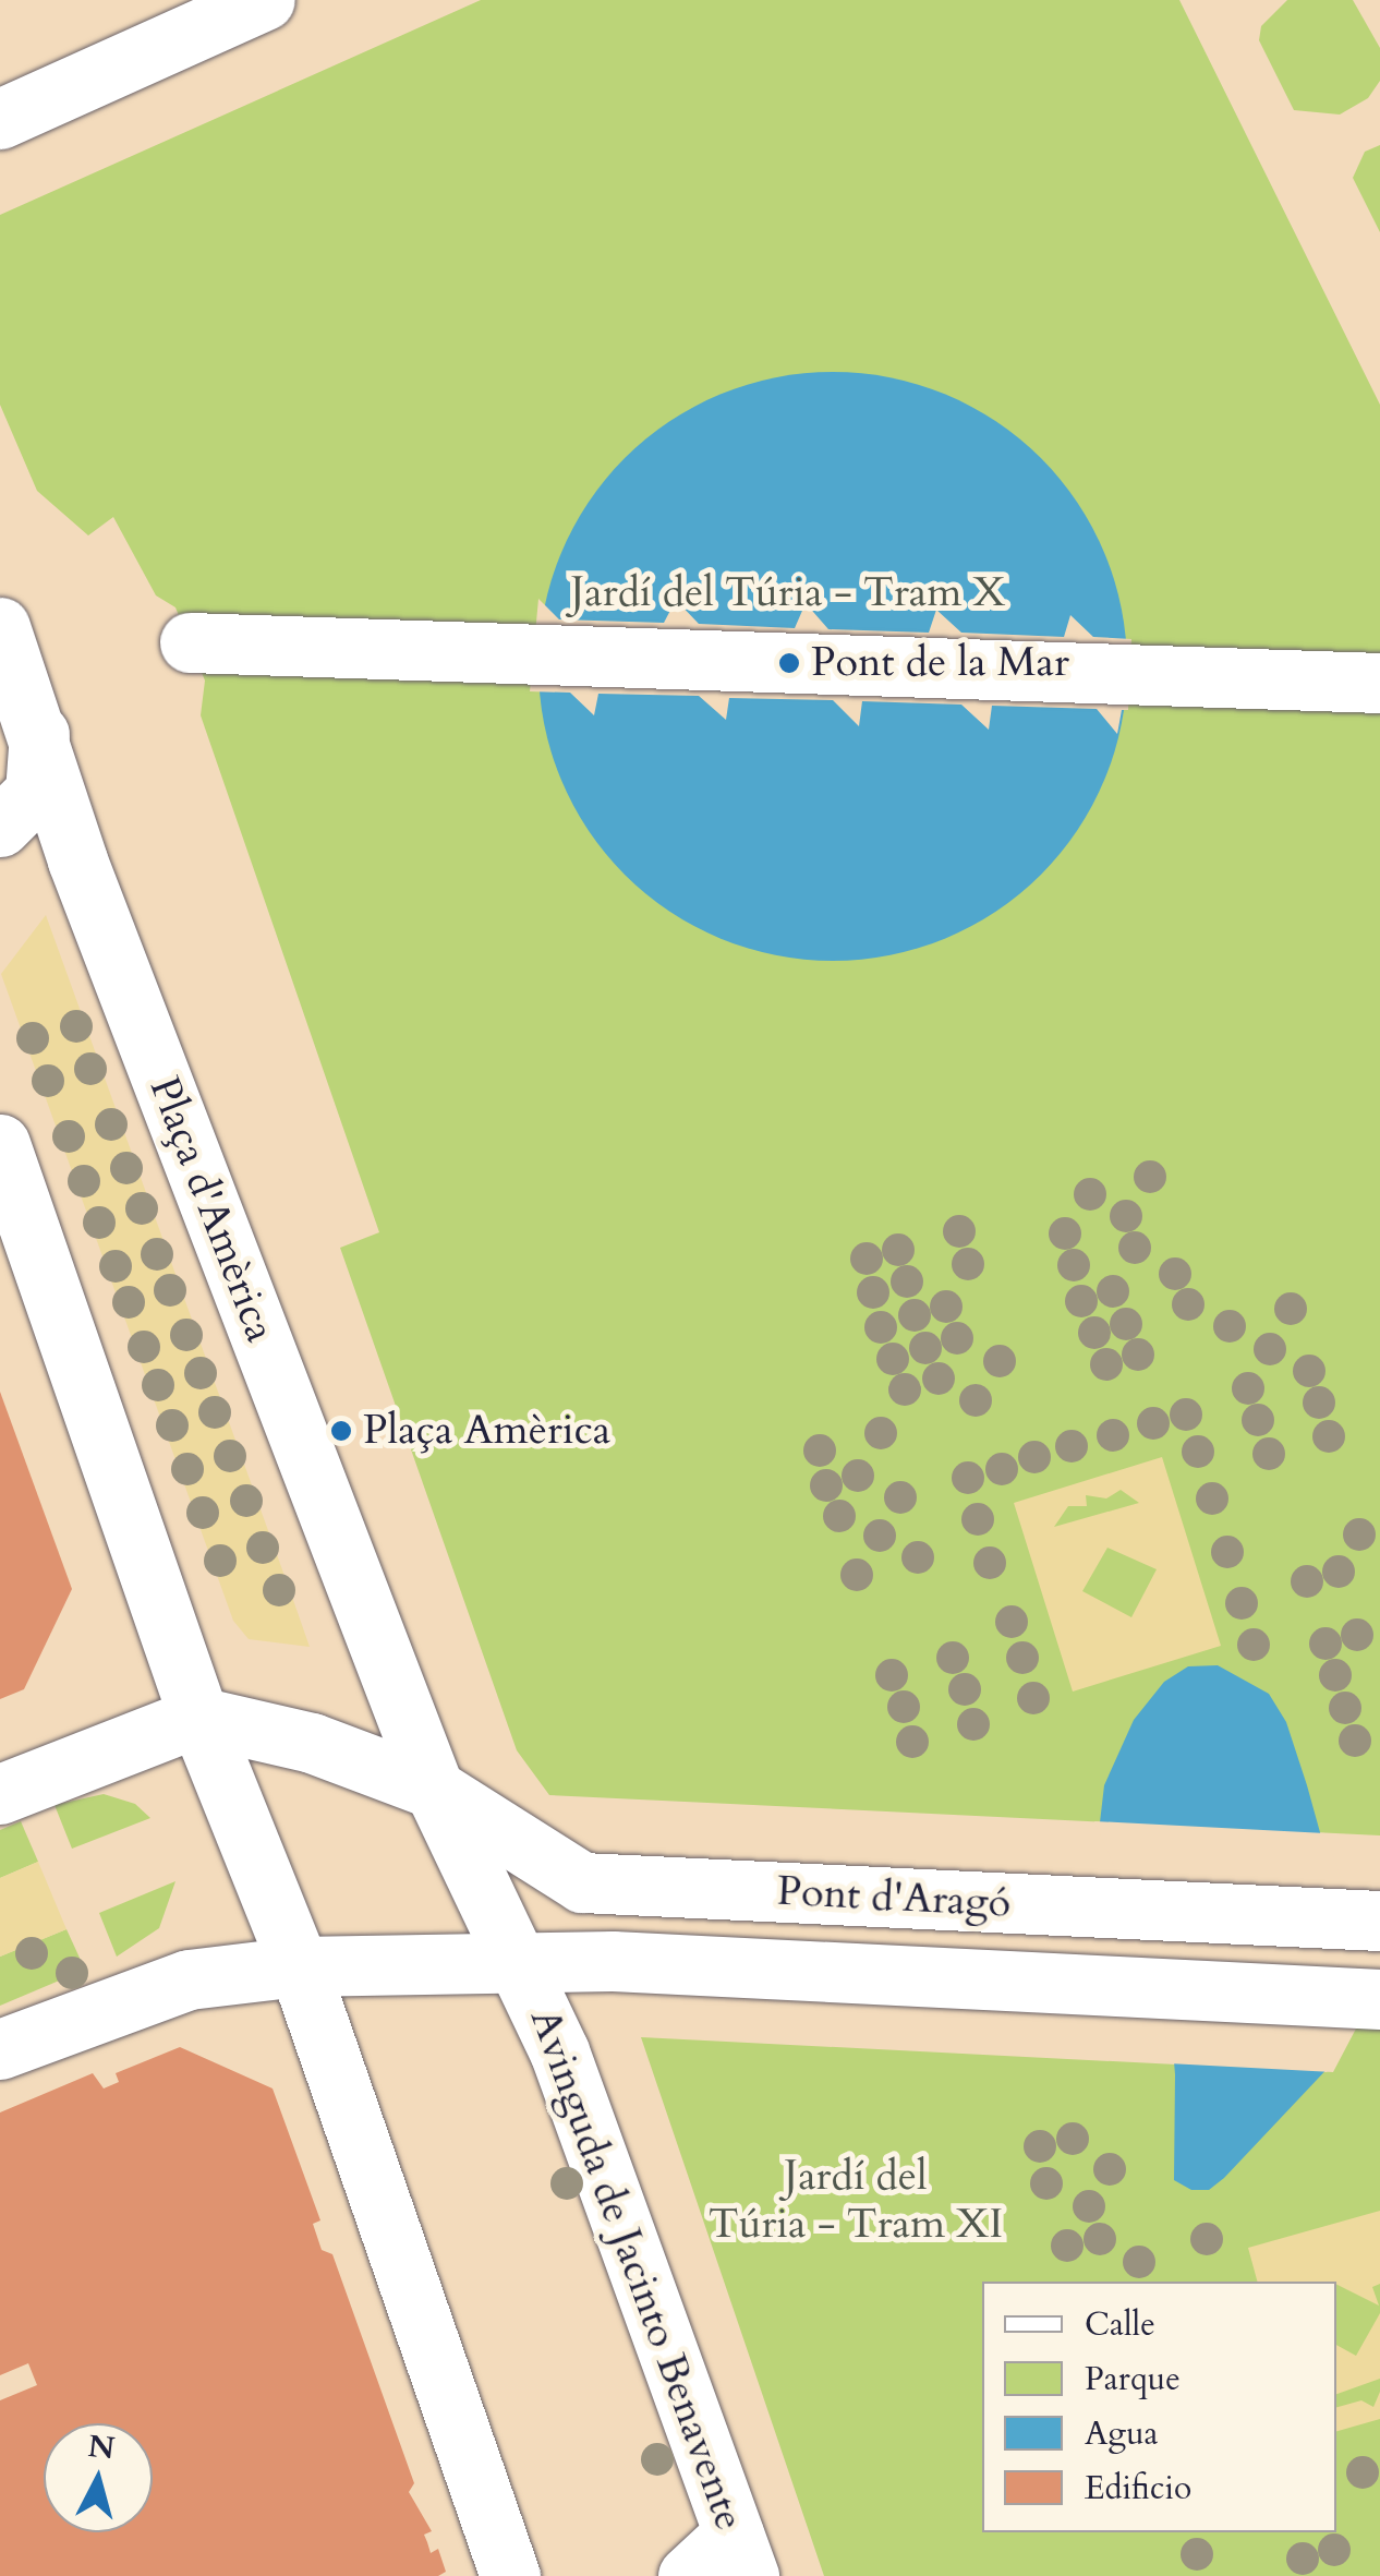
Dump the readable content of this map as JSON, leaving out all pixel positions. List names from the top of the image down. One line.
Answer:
{"streets":{"main road":["Plaça d'Amèrica","Pont d'Aragó","Avinguda de Jacinto Benavente"]},"crossings":[["Plaça d'Amèrica","Pont d'Aragó"],["Plaça d'Amèrica","Avinguda de Jacinto Benavente"],["Pont d'Aragó","Avinguda de Jacinto Benavente"]],"parks":["Jardí del Túria - Tram X","Jardí del Túria - Tram XI"],"places":["Pont de la Mar","Plaça Amèrica"],"legend":["Calle","Parque","Agua","Edificio"],"north":"top"}
